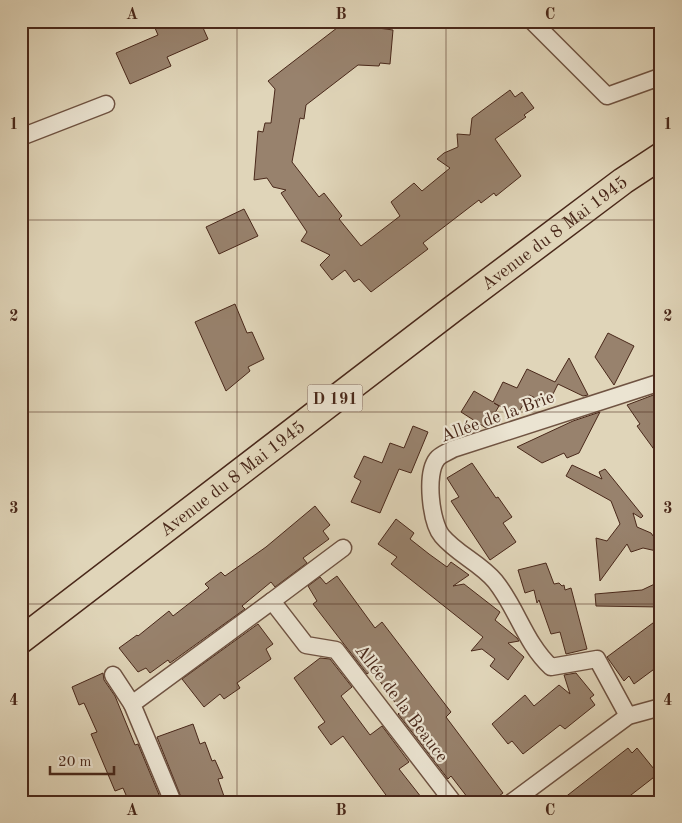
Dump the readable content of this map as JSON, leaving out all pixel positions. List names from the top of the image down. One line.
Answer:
{"streets":{"main road":["Avenue du 8 Mai 1945","D 191"],"street":["Allée de la Brie","Allée de la Beauce"]},"scale_bar":"20 m","grid":{"columns":["A","B","C"],"rows":["1","2","3","4"]}}
